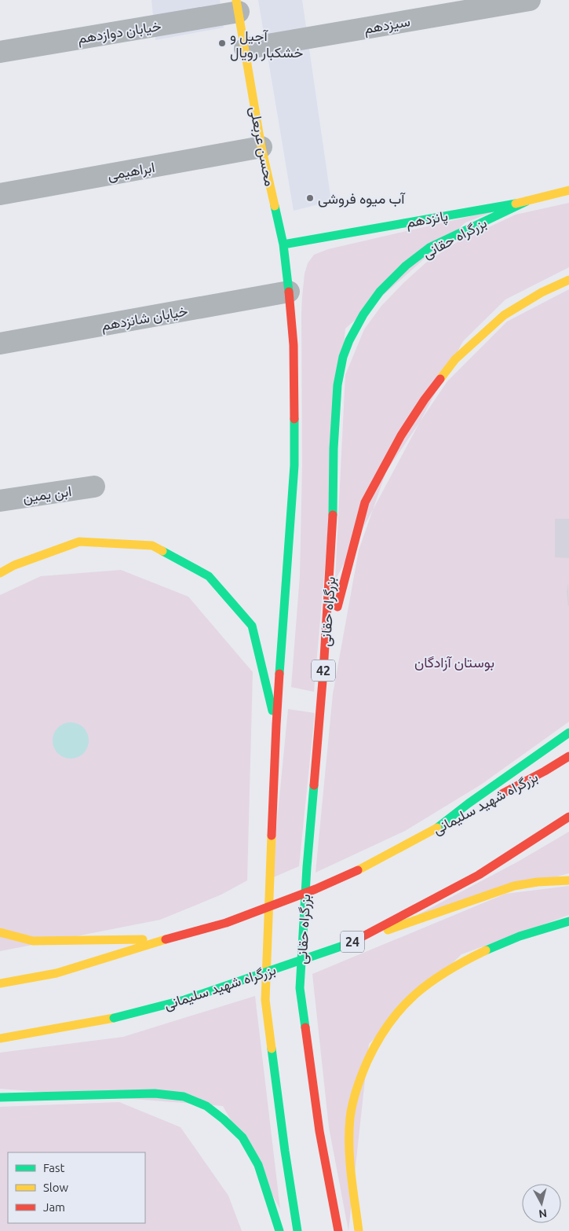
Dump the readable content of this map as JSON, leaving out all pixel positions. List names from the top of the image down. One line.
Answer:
{"streets":{"main road":["محسن عربعلی","پانزدهم","بزرگراه حقانی","42","بزرگراه شهید سلیمانی","24"],"street":["سیزدهم","خیابان دوازدهم","ابراهیمی","خیابان شانزدهم","ابن یمین"]},"crossings":[["سیزدهم","محسن عربعلی"],["خیابان دوازدهم","محسن عربعلی"],["محسن عربعلی","ابراهیمی"],["محسن عربعلی","پانزدهم"],["محسن عربعلی","خیابان شانزدهم"],["پانزدهم","بزرگراه حقانی"]],"parks":["بوستان آزادگان"],"places":["آجیل و خشکبار رویال","آب میوه فروشی"],"legend":["Fast","Slow","Jam"],"north":"bottom"}
